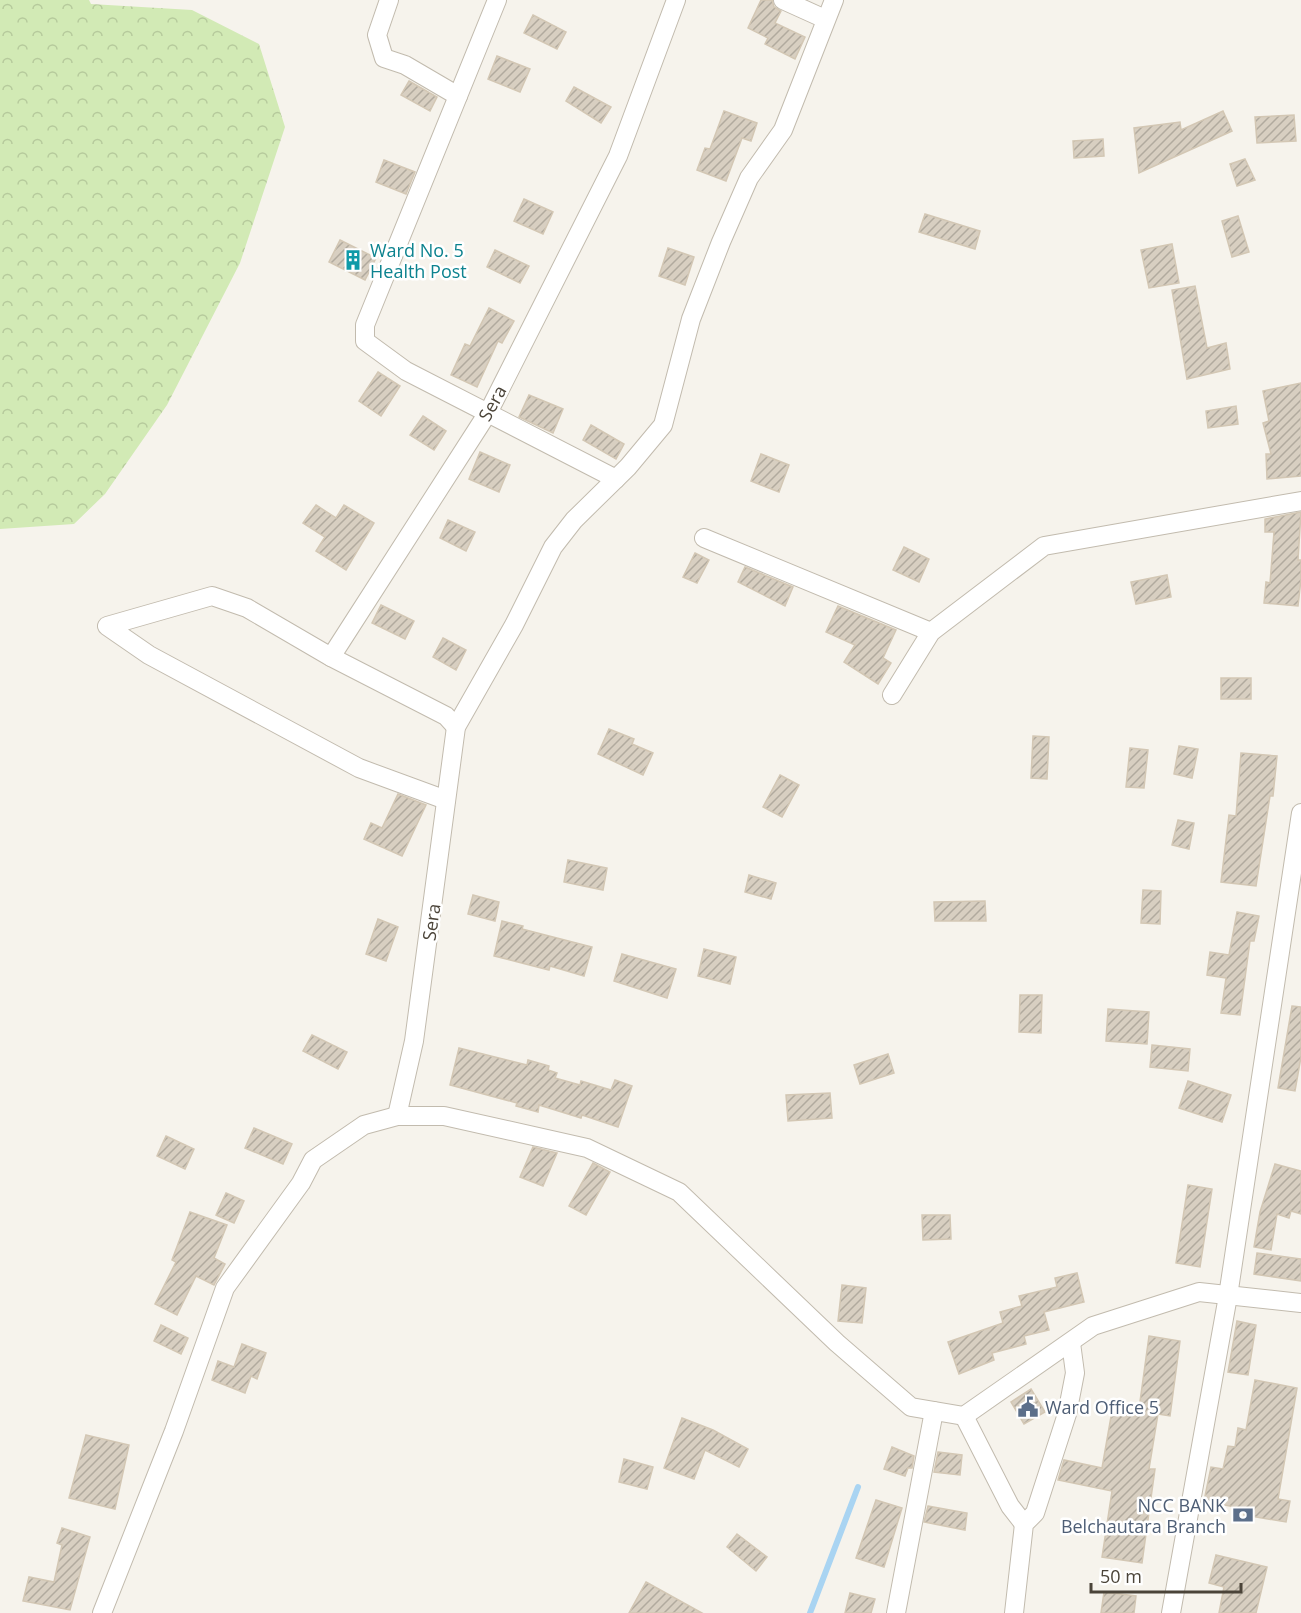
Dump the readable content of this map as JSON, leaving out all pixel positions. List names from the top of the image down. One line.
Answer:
{"streets":{"street":["Sera"]},"places":{"building":["Ward No. 5 Health Post"],"public building":["Ward Office 5"],"bank":["NCC BANK Belchautara Branch"]},"scale_bar":"50 m"}
